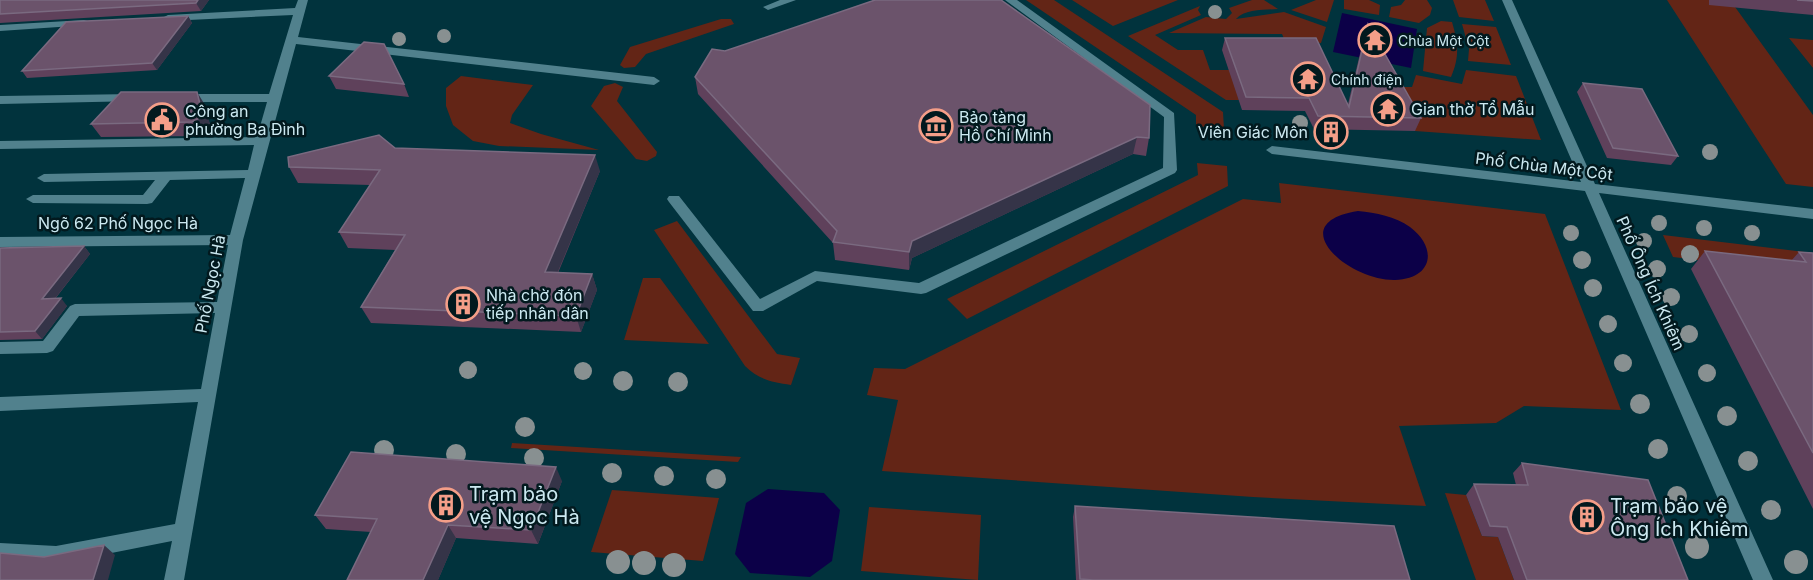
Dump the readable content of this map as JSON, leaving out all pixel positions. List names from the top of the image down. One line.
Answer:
{"streets":{"street":["Phố Chùa Một Cột","Ngõ 62 Phố Ngọc Hà","Phố Ông Ích Khiêm","Phố Ngọc Hà"]},"crossings":[["Phố Chùa Một Cột","Phố Ông Ích Khiêm"],["Ngõ 62 Phố Ngọc Hà","Phố Ngọc Hà"]],"places":{"temple":["Chùa Một Cột","Chính điện","Gian thờ Tổ Mẫu"],"public building":["Công an phường Ba Đình"],"museum":["Bảo tàng Hồ Chí Minh"],"building":["Viên Giác Môn","Nhà chờ đón tiếp nhân dân","Trạm bảo vệ Ngọc Hà","Trạm bảo vệ Ông Ích Khiêm"]}}
